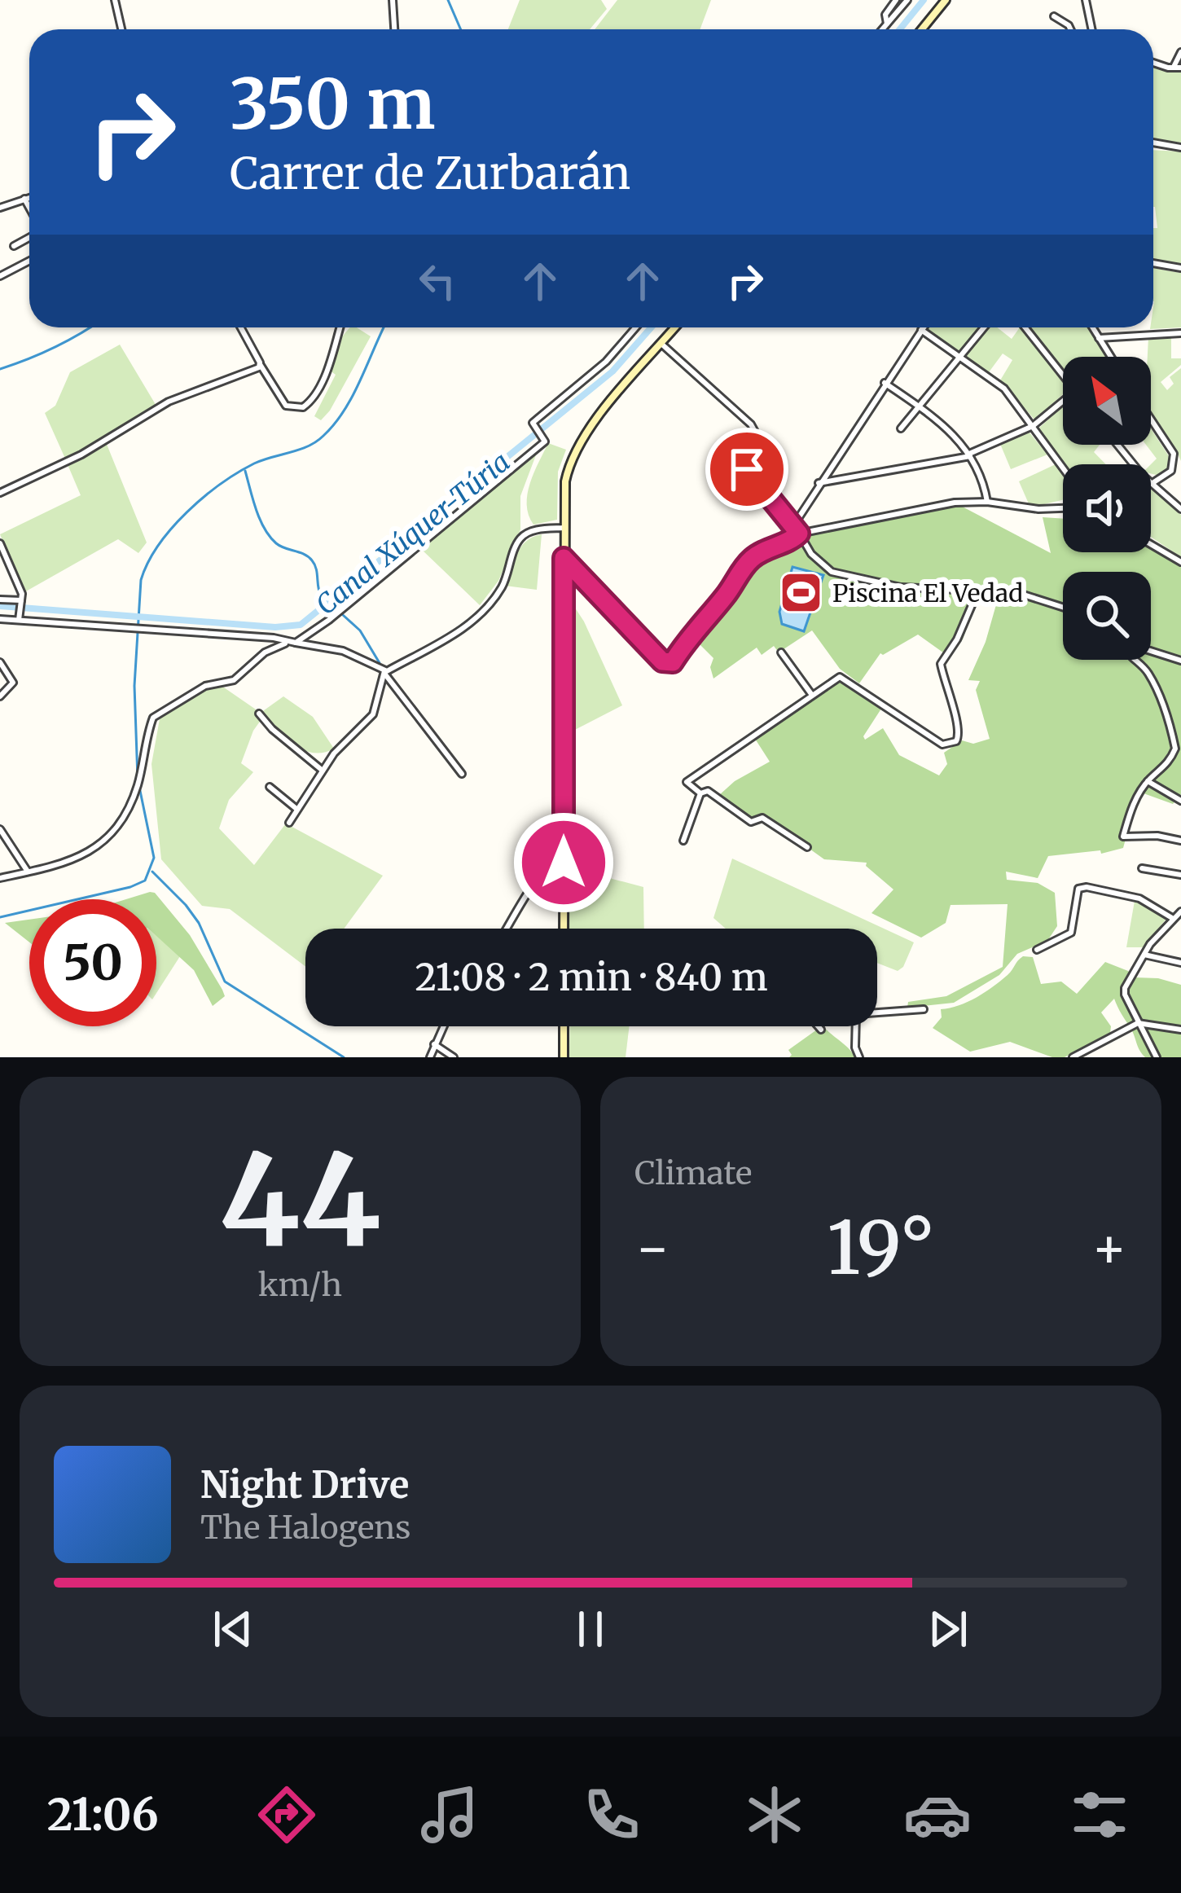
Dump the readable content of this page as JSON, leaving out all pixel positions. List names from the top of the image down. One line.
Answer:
{"water":["Canal Xúquer-Túria"],"places":{"sports":["Piscina El Vedad"]},"north":"top left","page":{"turn":["350 m","Carrer de Zurbarán"],"limit":"50","trip":"21:08 · 2 min · 840 m","tile":[["44","km/h"],"Climate"],"heat":["−","19°","+"],"song":["Night Drive","The Halogens"],"tabs":"21:06"}}
